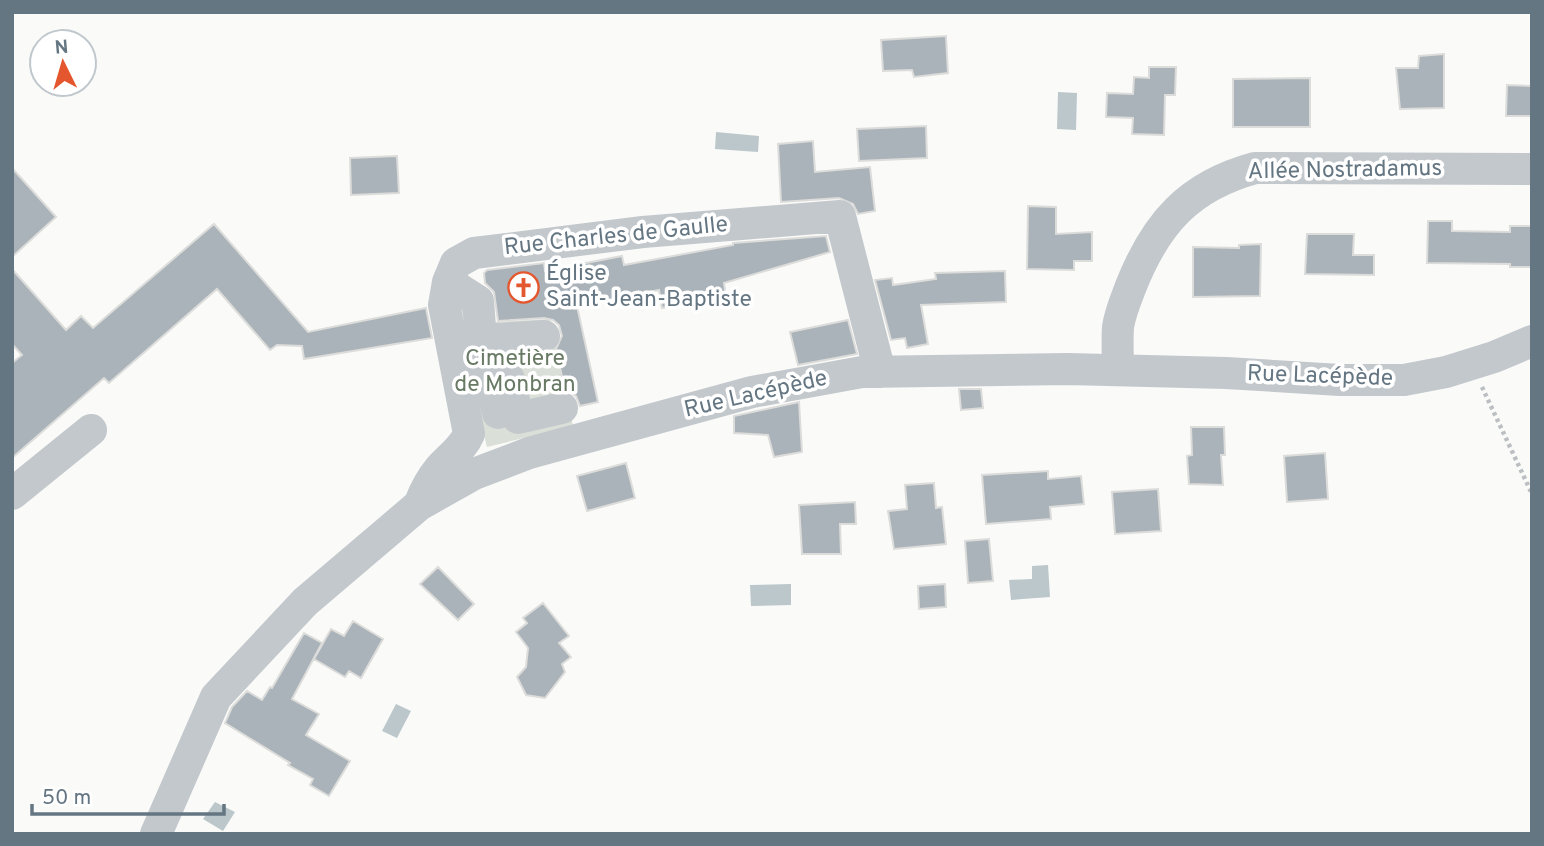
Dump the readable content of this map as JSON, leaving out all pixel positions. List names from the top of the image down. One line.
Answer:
{"streets":{"street":["Allée Nostradamus","Rue Charles de Gaulle","Rue Lacépède"]},"crossings":[["Allée Nostradamus","Rue Lacépède"],["Rue Charles de Gaulle","Rue Lacépède"]],"parks":["Cimetière de Monbran"],"places":{"church":["Église Saint-Jean-Baptiste"]},"scale_bar":"50 m","north":"top"}
